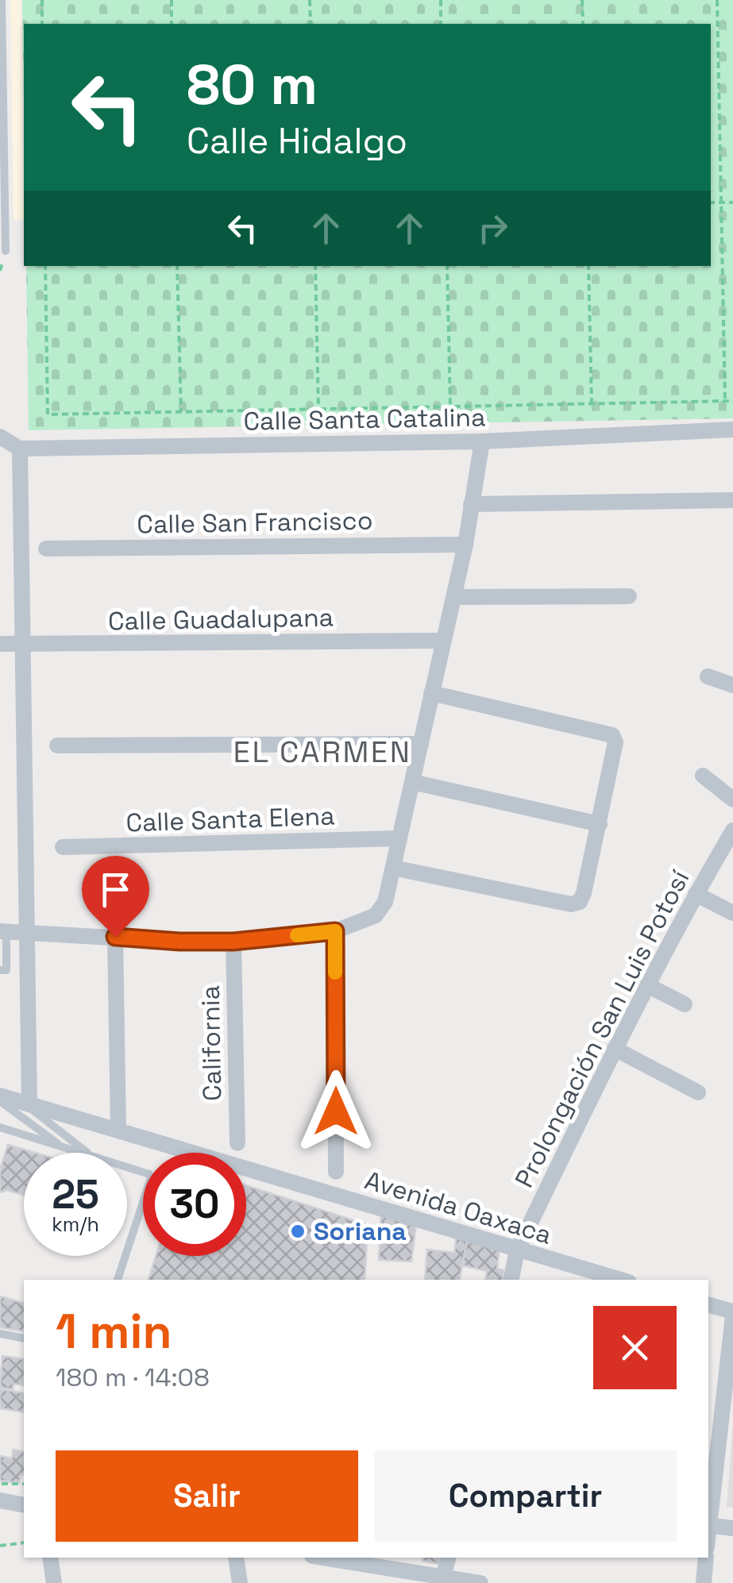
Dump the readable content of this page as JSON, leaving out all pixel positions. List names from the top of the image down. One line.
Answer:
{"streets":{"street":["Calle Santa Catalina","Calle San Francisco","Calle Guadalupana","Calle Santa Elena","Prolongación San Luis Potosí","California","Avenida Oaxaca"]},"crossings":[["Prolongación San Luis Potosí","Avenida Oaxaca"]],"districts":["EL CARMEN"],"places":["Soriana"],"page":{"turn":["80 m","Calle Hidalgo"],"speed":"25 km/h","limit":"30","heading":["1 min","180 m · 14:08"],"buttons":["Salir","Compartir"]}}
